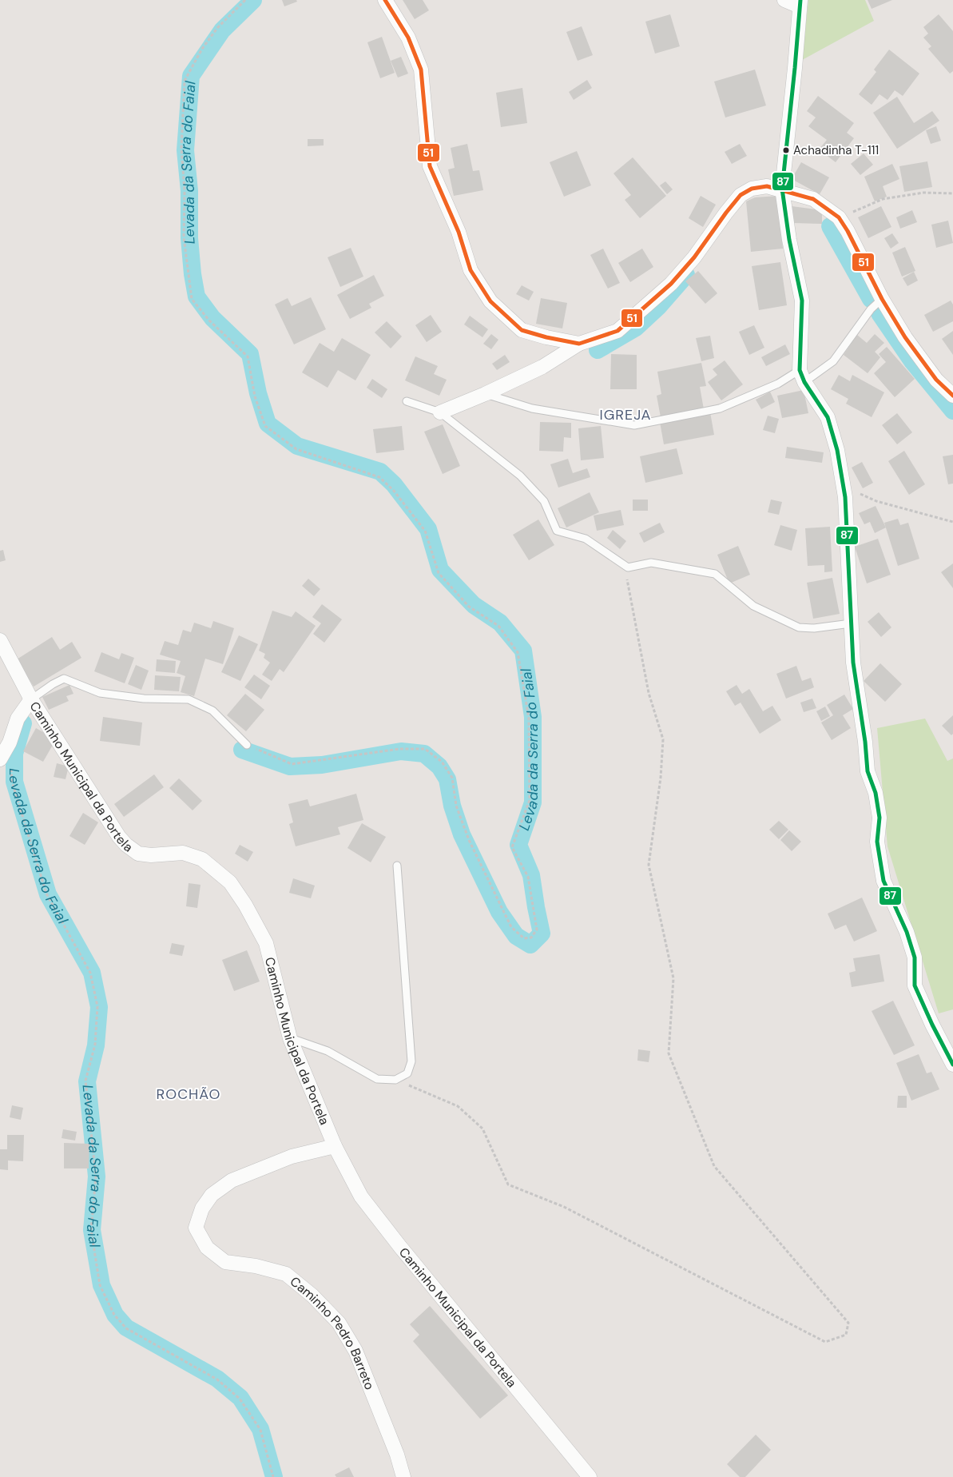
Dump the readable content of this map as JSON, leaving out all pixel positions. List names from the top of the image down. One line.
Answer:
{"streets":{"street":["Caminho Municipal da Portela","Caminho Pedro Barreto"]},"crossings":[["Caminho Municipal da Portela","Caminho Pedro Barreto"]],"districts":["IGREJA","ROCHÃO"],"water":["Levada da Serra do Faial"],"places":["Achadinha T-111"],"lines":["transit line 51","transit line 87"]}
